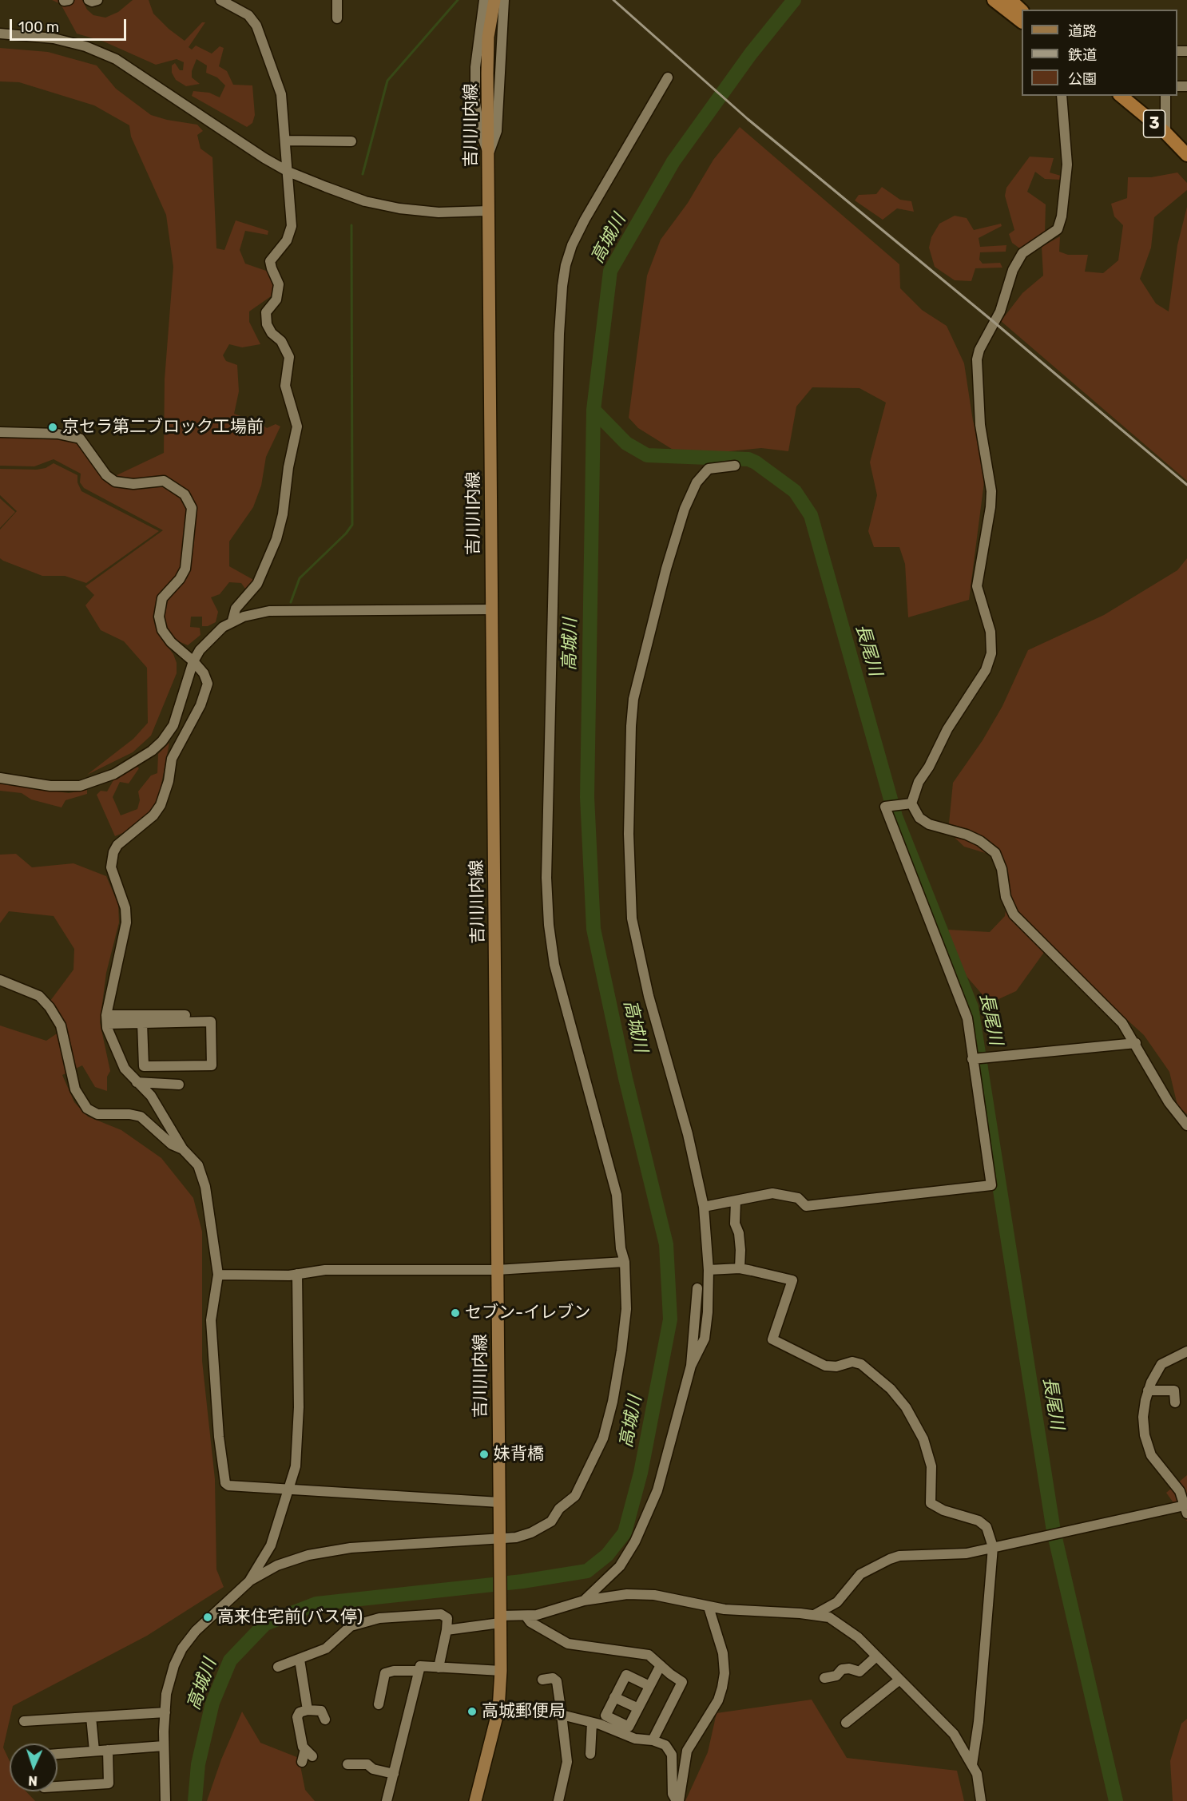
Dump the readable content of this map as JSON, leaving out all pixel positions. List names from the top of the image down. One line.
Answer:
{"streets":{"highway":["3"],"main road":["吉川川内線"]},"water":["高城川","長尾川"],"places":["京セラ第二ブロック工場前","セブン-イレブン","妹背橋","高来住宅前(バス停)","高城郵便局"],"legend":["道路","鉄道","公園"],"scale_bar":"100 m","north":"bottom"}
